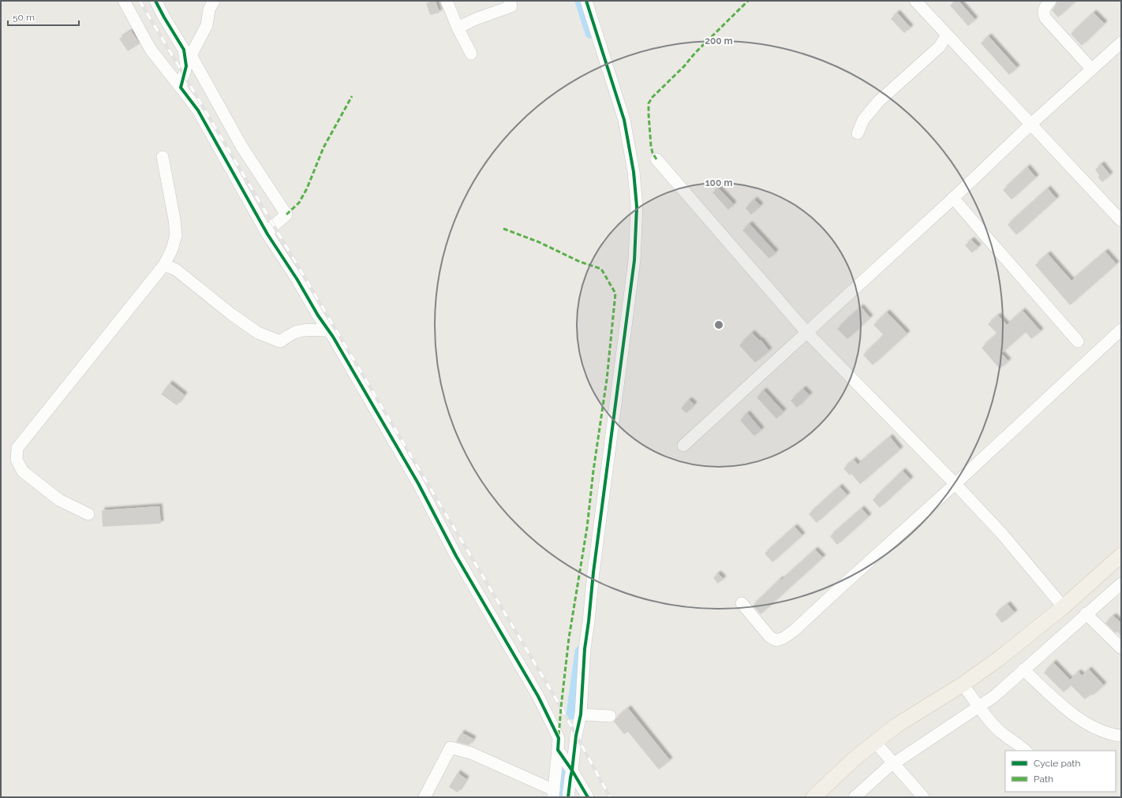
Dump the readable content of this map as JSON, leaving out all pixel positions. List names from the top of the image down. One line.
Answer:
{"legend":["Cycle path","Path"],"scale_bar":"50 m","rings":["200 m","100 m"]}
